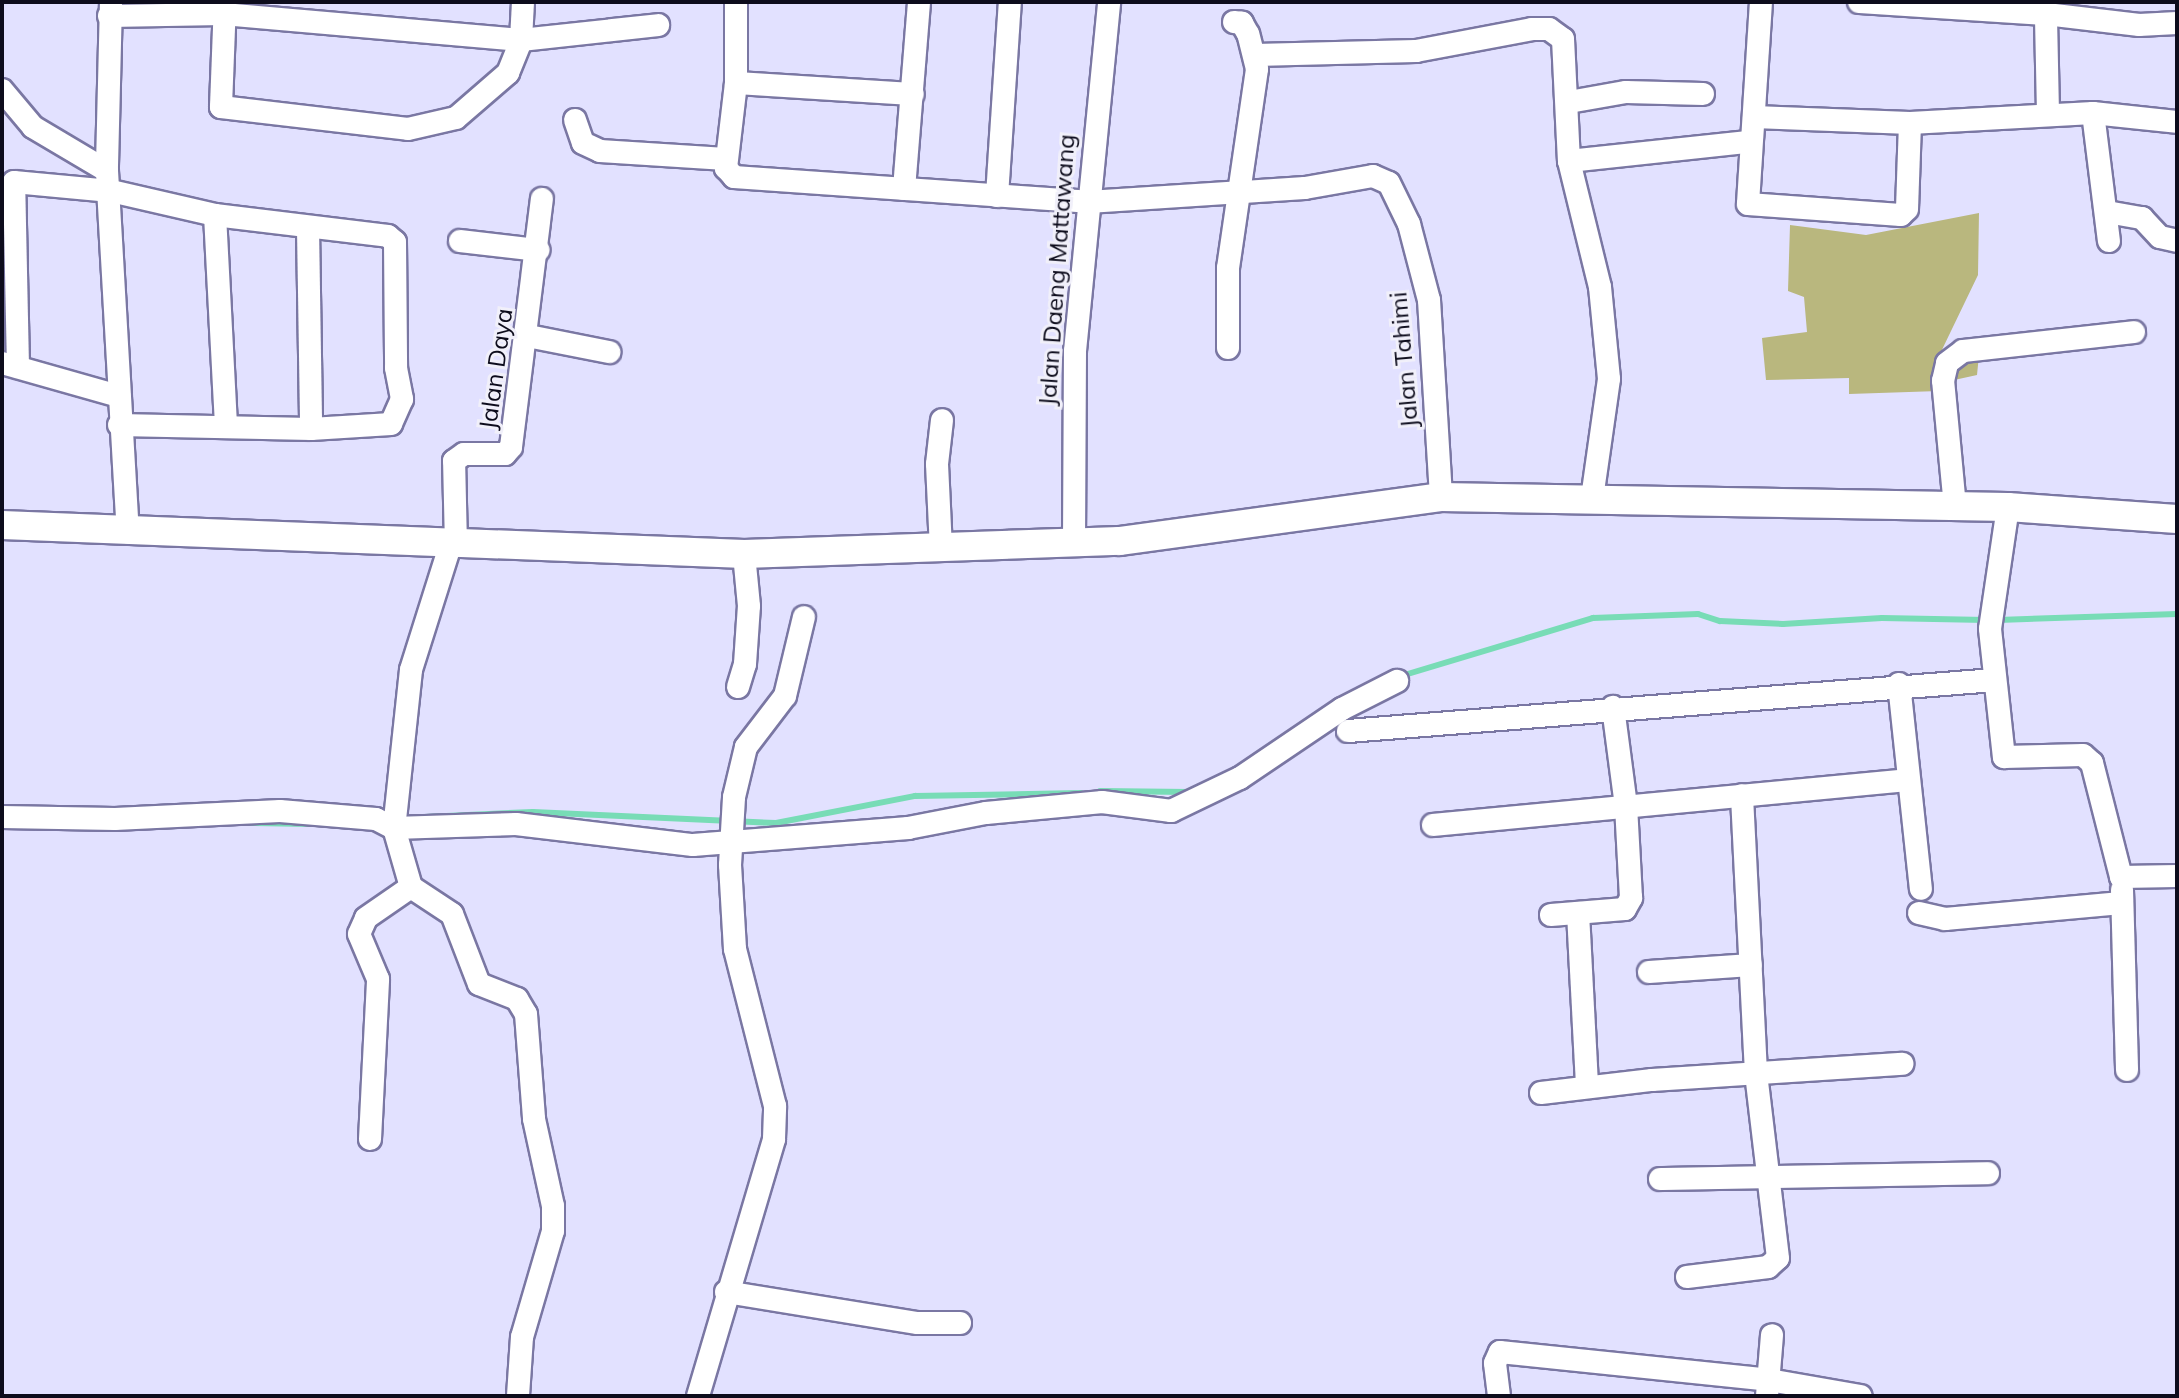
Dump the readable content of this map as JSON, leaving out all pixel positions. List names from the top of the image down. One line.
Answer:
{"streets":{"street":["Jalan Daeng Mattawang","Jalan Tahimi","Jalan Daya"]},"crossings":[["Jalan Daeng Mattawang","Jalan Tahimi"]]}
